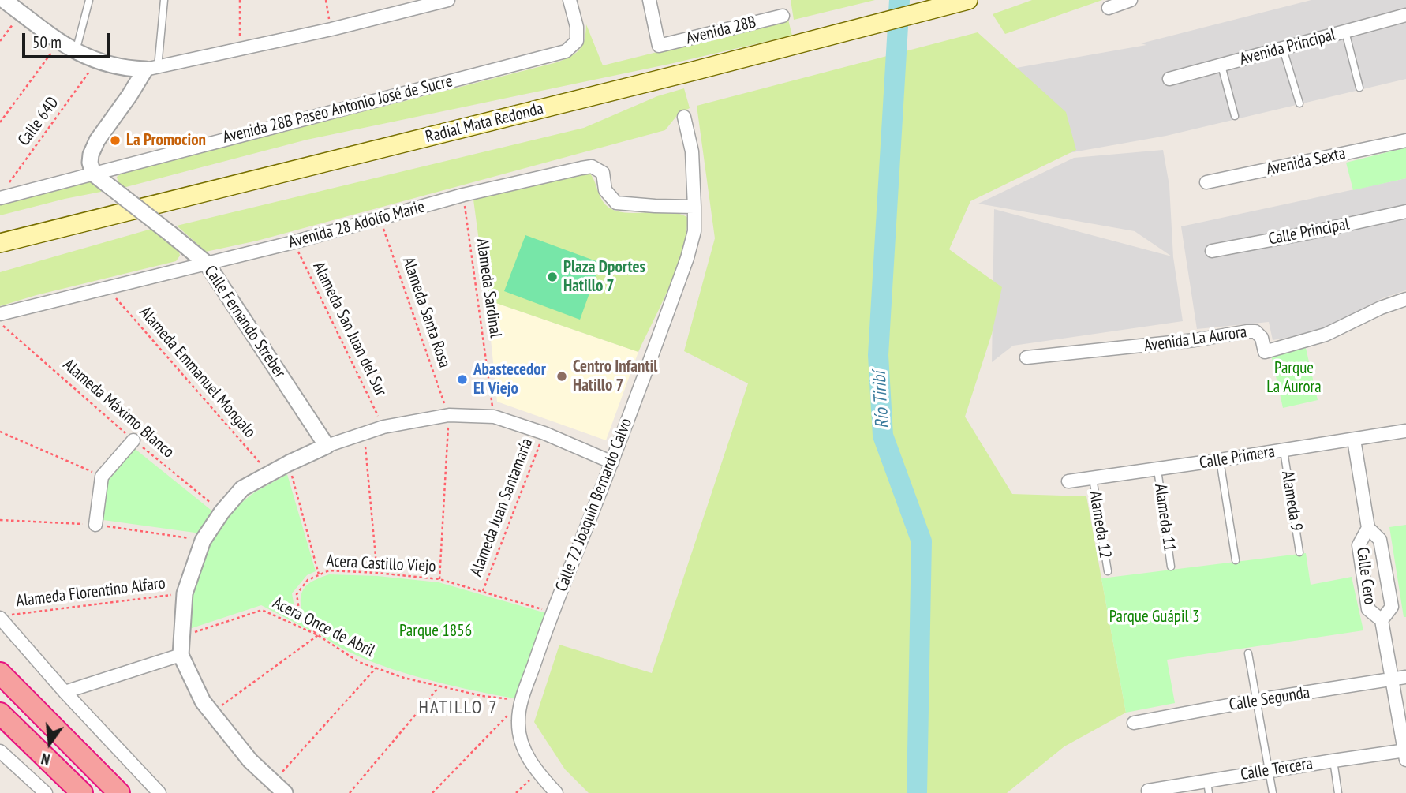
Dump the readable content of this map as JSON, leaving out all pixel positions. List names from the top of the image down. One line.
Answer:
{"streets":{"main road":["Radial Mata Redonda"],"street":["Avenida 28B","Avenida Principal","Avenida 28B Paseo Antonio José de Sucre","Avenida Sexta","Avenida 28 Adolfo Marie","Calle Principal","Calle Fernando Streber","Avenida La Aurora","Calle Primera","Calle 72 Joaquín Bernardo Calvo","Calle Cero","Calle Segunda","Calle Tercera"],"lane":["Alameda 9","Alameda 11","Alameda 12"],"path":["Calle 64D","Alameda Sardinal","Alameda Santa Rosa","Alameda San Juan del Sur","Alameda Emmanuel Mongalo","Alameda Máximo Blanco","Alameda Juan Santamaría","Acera Castillo Viejo","Alameda Florentino Alfaro","Acera Once de Abril"]},"crossings":[["Avenida 28B Paseo Antonio José de Sucre","Calle Fernando Streber"],["Avenida 28 Adolfo Marie","Alameda Sardinal"],["Avenida 28 Adolfo Marie","Alameda Santa Rosa"],["Avenida 28 Adolfo Marie","Calle Fernando Streber"],["Avenida 28 Adolfo Marie","Alameda San Juan del Sur"],["Avenida 28 Adolfo Marie","Alameda Emmanuel Mongalo"],["Avenida 28 Adolfo Marie","Calle 72 Joaquín Bernardo Calvo"],["Calle Primera","Alameda 9"],["Calle Primera","Alameda 11"],["Calle Primera","Alameda 12"],["Calle Primera","Calle Cero"],["Calle 72 Joaquín Bernardo Calvo","Acera Castillo Viejo"],["Calle 72 Joaquín Bernardo Calvo","Acera Once de Abril"],["Alameda Juan Santamaría","Acera Castillo Viejo"],["Calle Cero","Calle Segunda"],["Calle Cero","Calle Tercera"]],"districts":["HATILLO 7"],"water":["Río Tiribí"],"parks":["Parque La Aurora","Parque Guápil 3","Parque 1856"],"places":["La Promocion","Plaza Dportes Hatillo 7","Centro Infantil Hatillo 7","Abastecedor El Viejo"],"scale_bar":"50 m","north":"bottom"}
